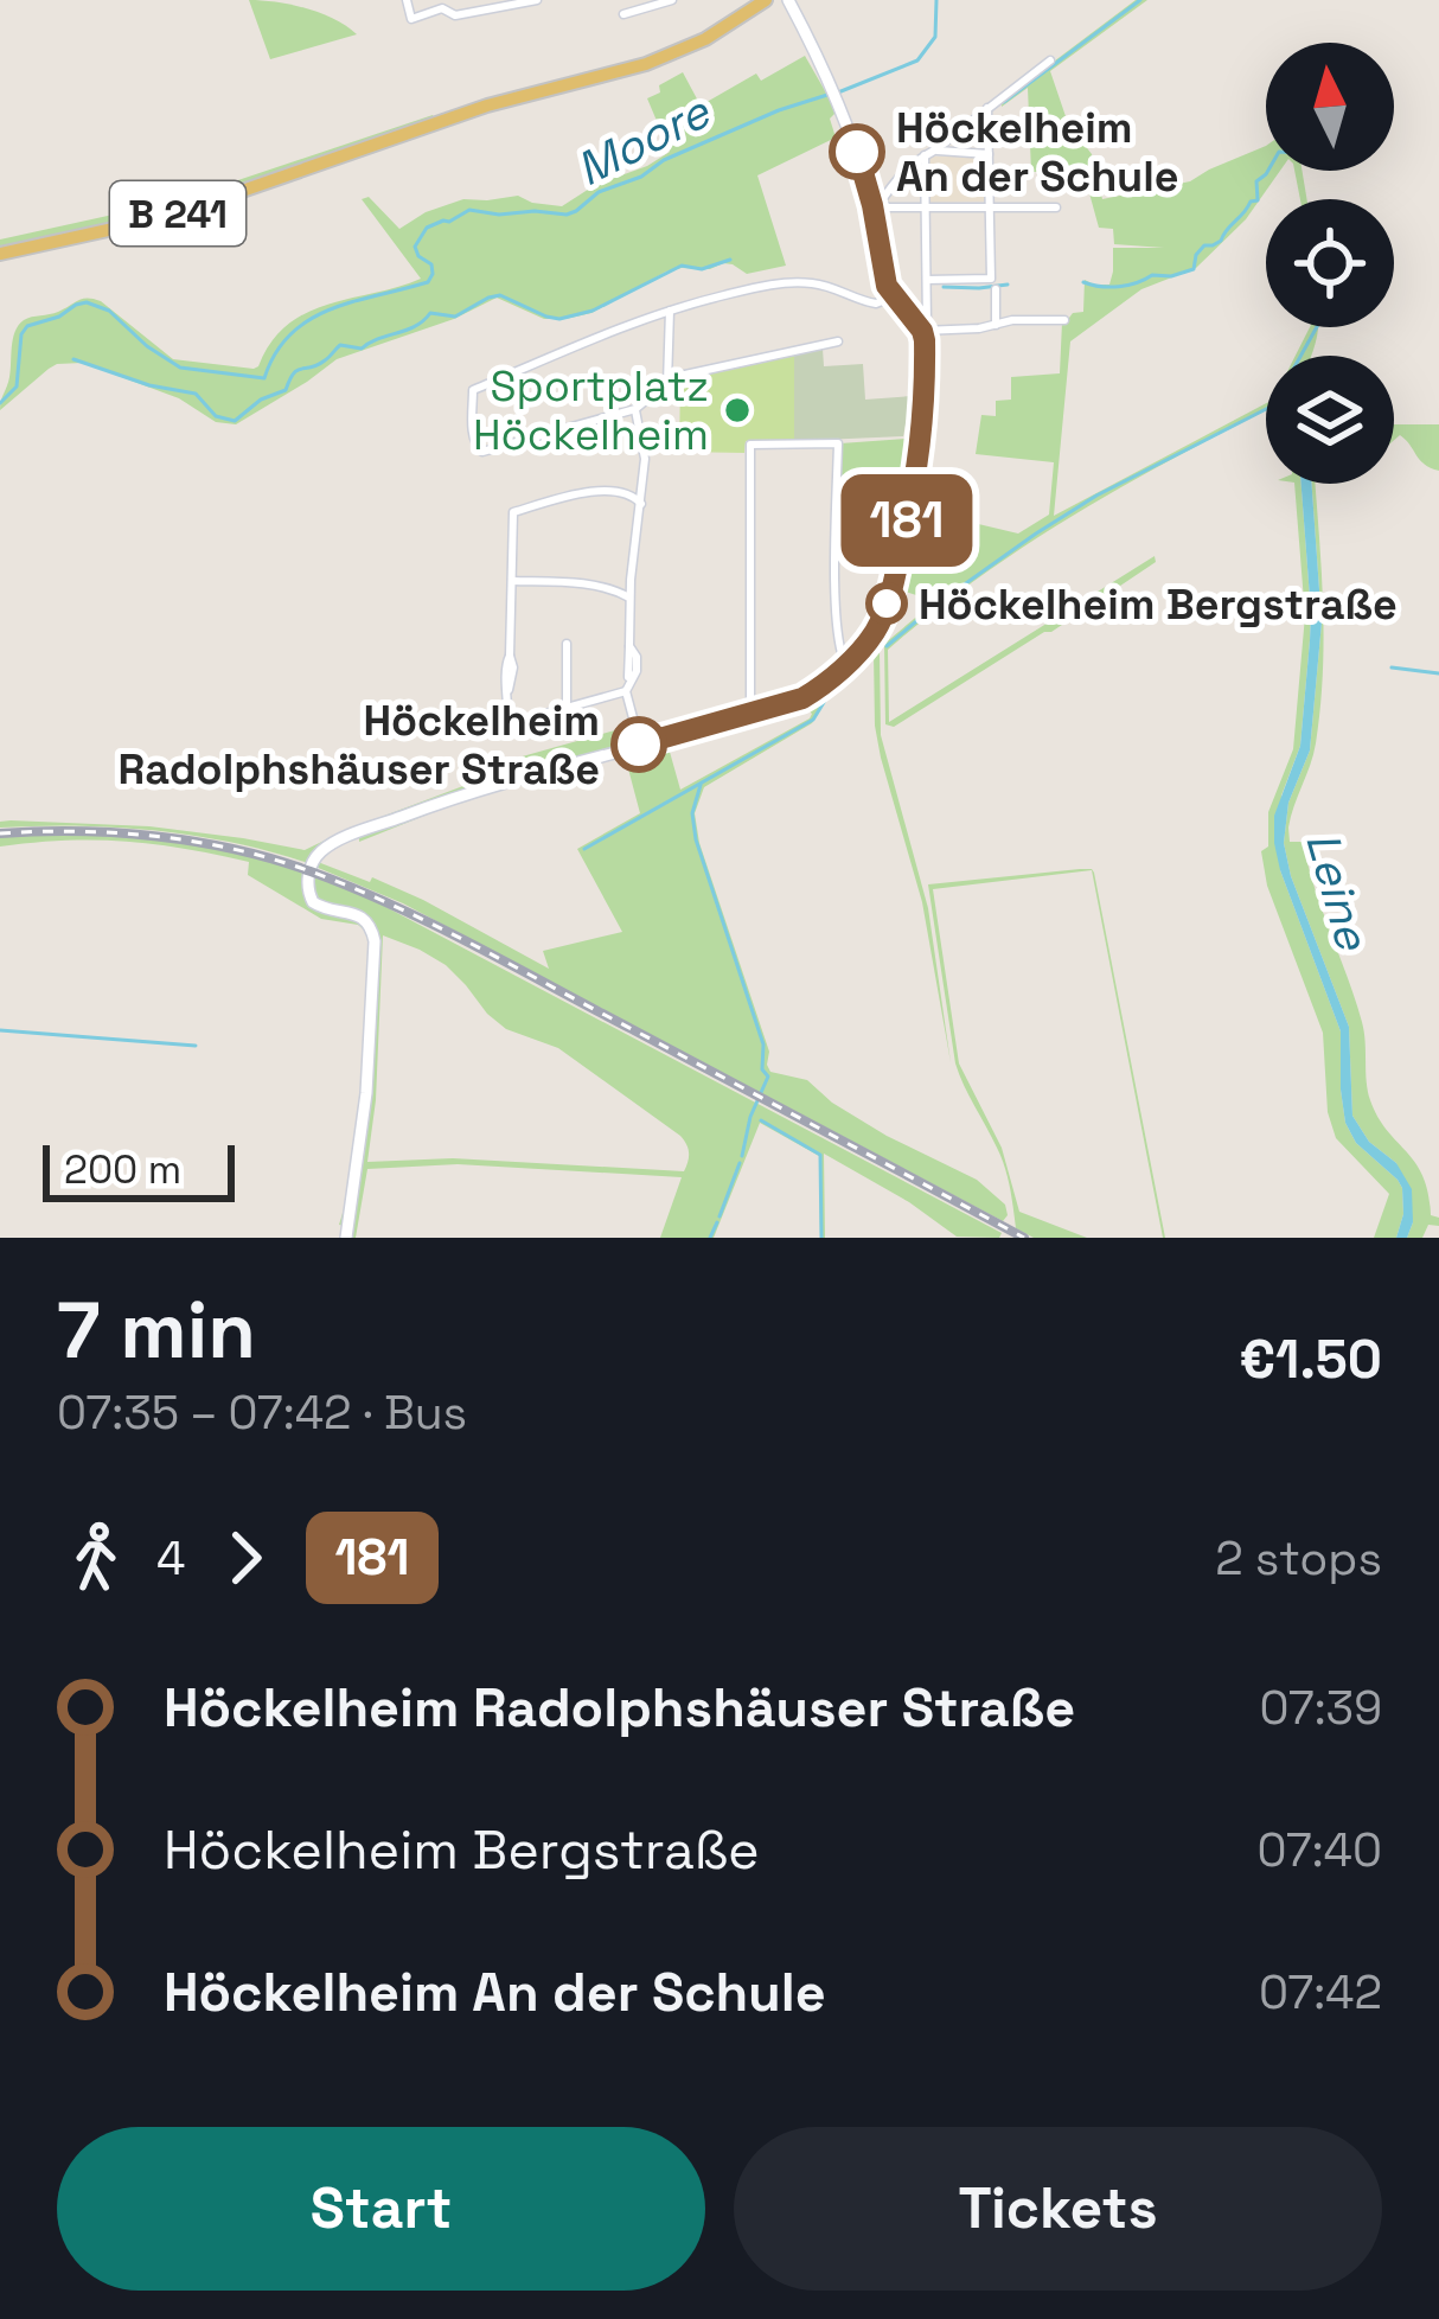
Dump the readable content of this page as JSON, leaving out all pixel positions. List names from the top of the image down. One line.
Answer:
{"streets":{"main road":["B 241"]},"water":["Moore","Leine"],"places":["Höckelheim An der Schule","Sportplatz Höckelheim","Höckelheim Bergstraße","Höckelheim Radolphshäuser Straße"],"lines":["bus line 181"],"scale_bar":"200 m","north":"top","page":{"on_map":"181","scale":"200 m","heading":["7 min","07:35 – 07:42 · Bus","€1.50"],"legs":["4","181","2 stops"],"list":[{"name":"Höckelheim Radolphshäuser Straße","value":"07:39"},{"name":"Höckelheim Bergstraße","value":"07:40"},{"name":"Höckelheim An der Schule","value":"07:42"}],"buttons":["Start","Tickets"]}}
